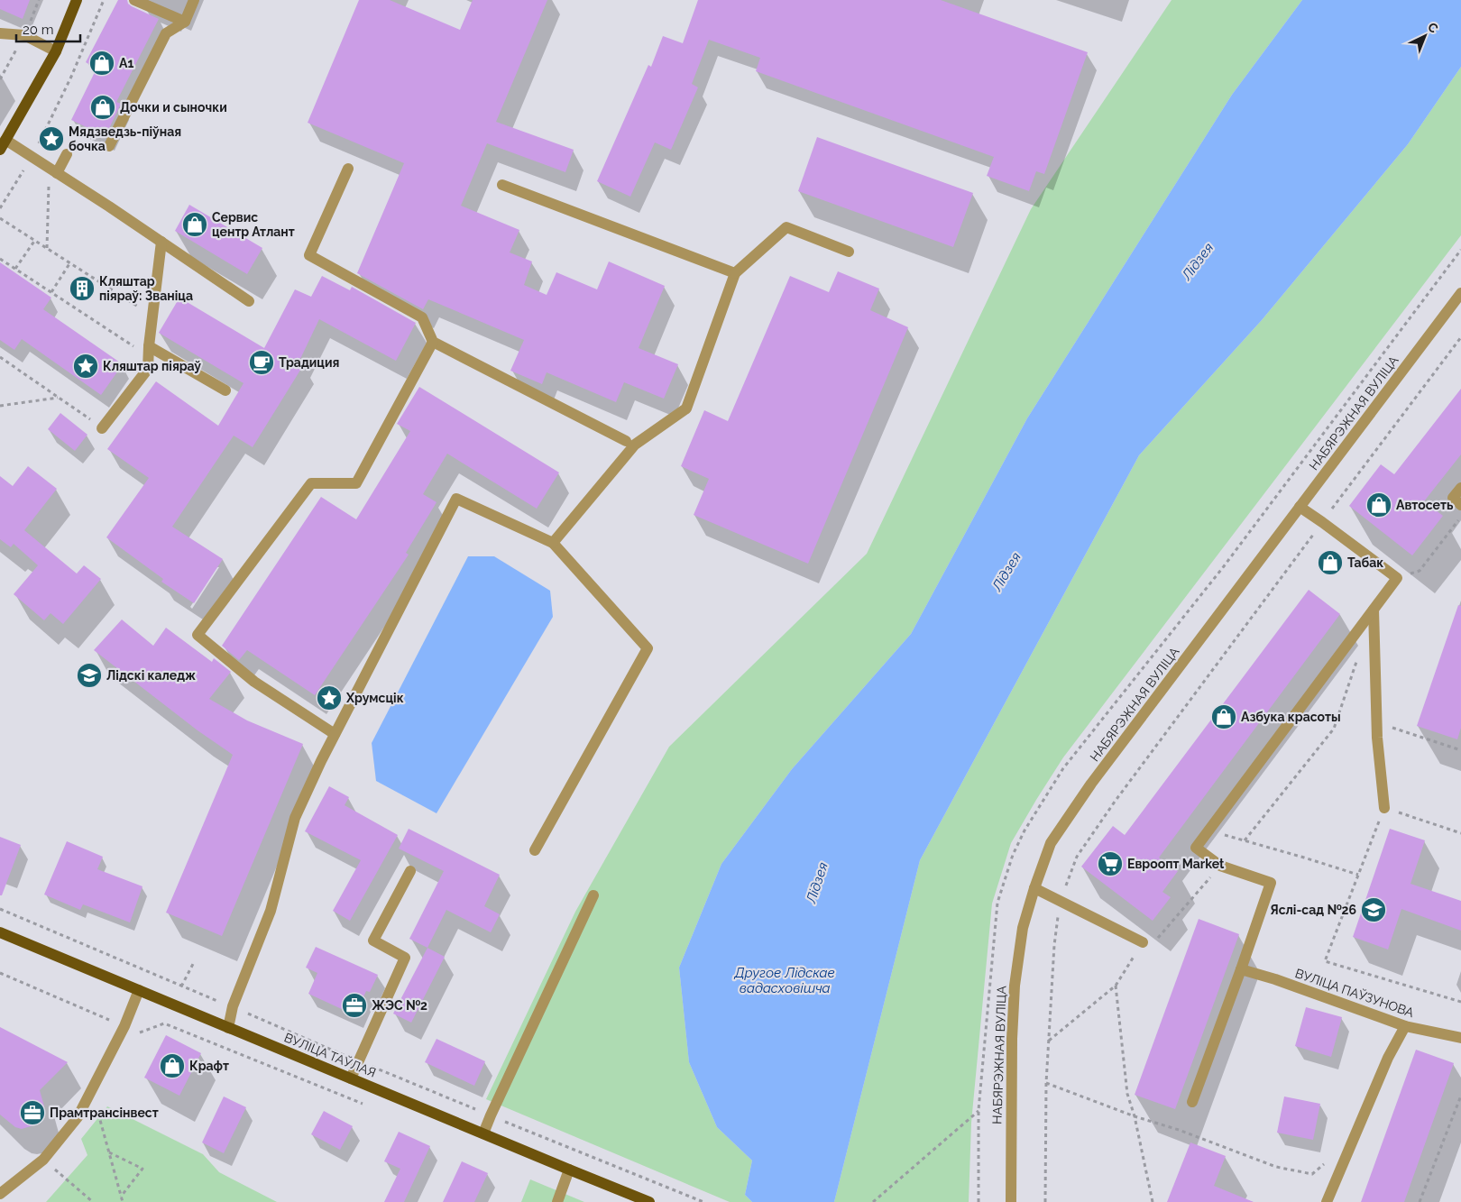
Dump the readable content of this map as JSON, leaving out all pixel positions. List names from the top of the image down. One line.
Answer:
{"streets":{"main road":["ВУЛІЦА ТАЎЛАЯ"],"street":["НАБЯРЭЖНАЯ ВУЛІЦА","ВУЛІЦА ПАЎЗУНОВА"]},"water":["Лідзея","Другое Лідскае вадасховішча"],"places":{"shop":["A1","Дочки и сыночки","Сервис центр Атлант","Автосеть","Табак","Азбука красоты","Крафт"],"place":["Мядзведзь-піўная бочка","Кляштар піяраў","Хрумсцік"],"building":["Кляштар піяраў: Званіца"],"cafe":["Традиция"],"school or university":["Лідскі каледж","Яслі-сад №26"],"supermarket":["Евроопт Market"],"office":["ЖЭС №2","Прамтрансінвест"]},"scale_bar":"20 m","north":"top right"}
